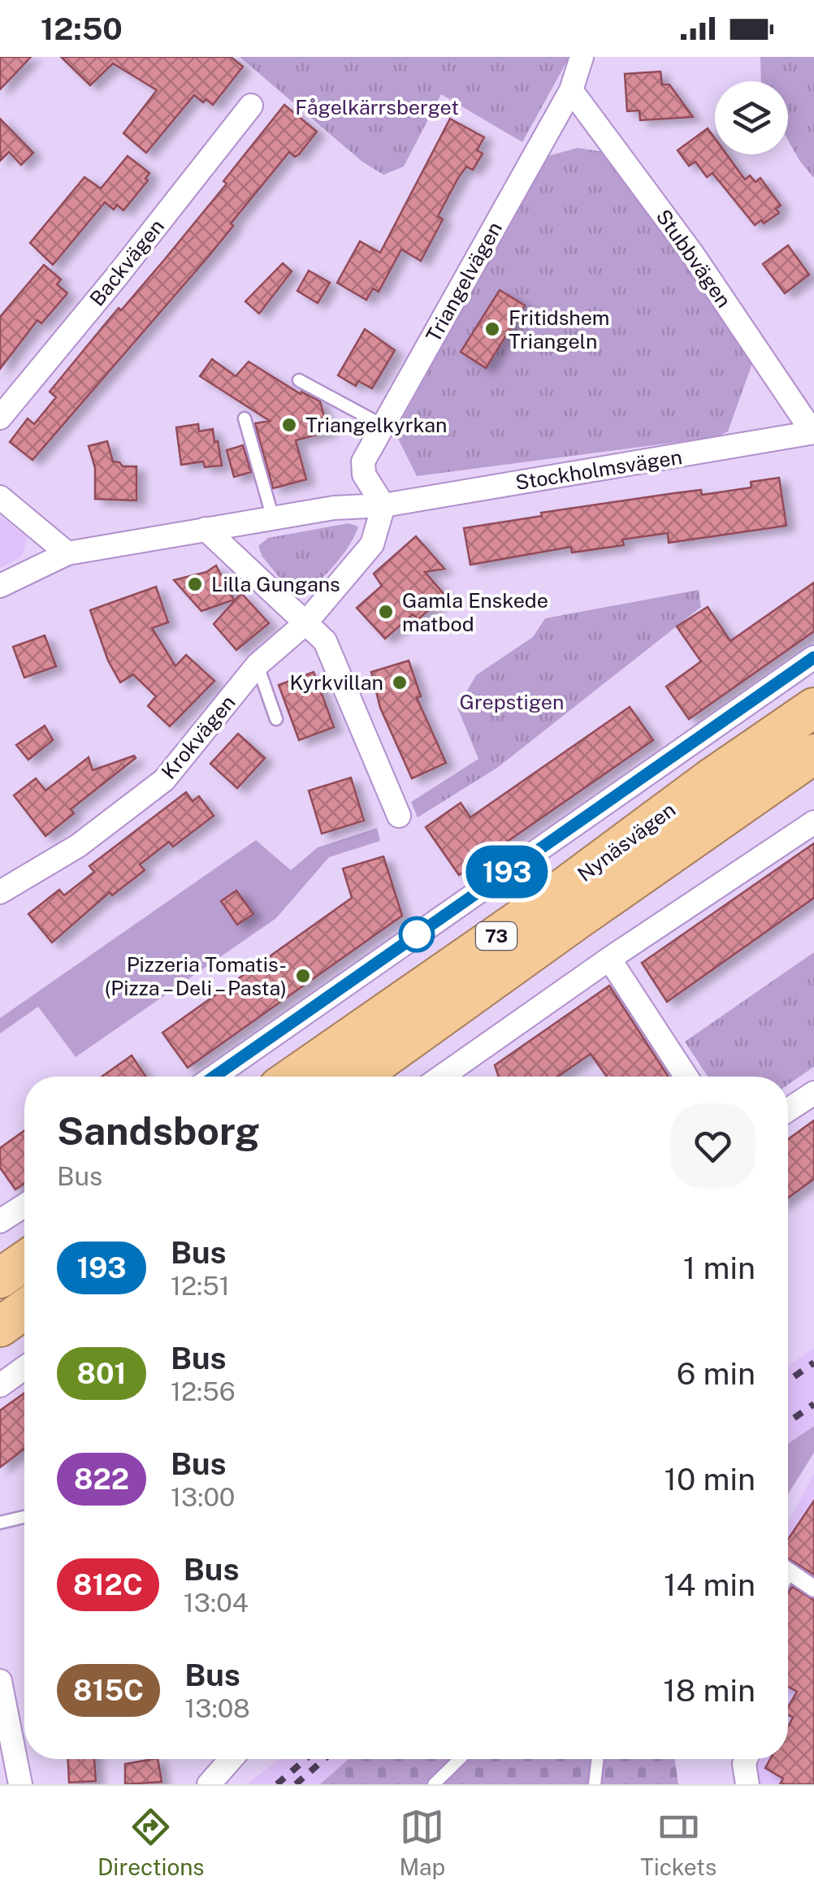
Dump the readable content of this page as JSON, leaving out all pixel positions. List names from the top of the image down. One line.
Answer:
{"streets":{"highway":["Nynäsvägen","73"],"street":["Stubbvägen","Backvägen","Triangelvägen","Stockholmsvägen","Krokvägen"]},"crossings":[["Stubbvägen","Triangelvägen"],["Stubbvägen","Stockholmsvägen"],["Triangelvägen","Stockholmsvägen"]],"parks":["Fågelkärrsberget","Grepstigen"],"places":["Fritidshem Triangeln","Triangelkyrkan","Lilla Gungans","Gamla Enskede matbod","Kyrkvillan","Pizzeria Tomatis- (Pizza – Deli – Pasta)"],"lines":["bus line 193"],"page":{"status":"12:50","on_map":"193","heading":["Sandsborg","Bus"],"list":[{"mark":"193","name":"Bus","note":"12:51","value":"1 min"},{"mark":"801","name":"Bus","note":"12:56","value":"6 min"},{"mark":"822","name":"Bus","note":"13:00","value":"10 min"},{"mark":"812C","name":"Bus","note":"13:04","value":"14 min"},{"mark":"815C","name":"Bus","note":"13:08","value":"18 min"}],"tabs":["Directions","Map","Tickets"]}}
